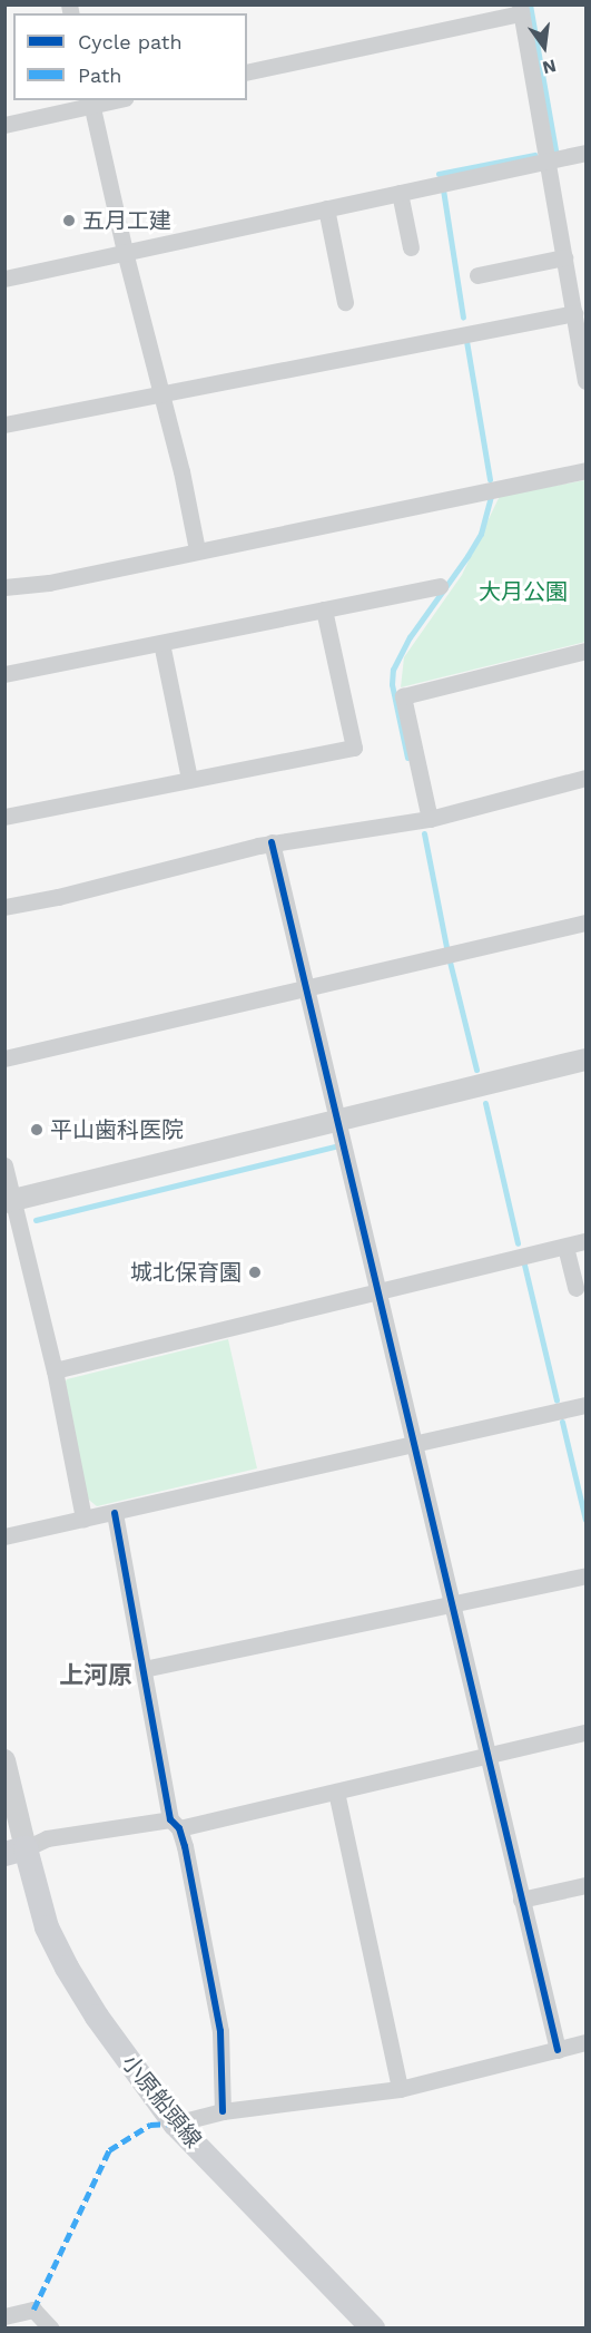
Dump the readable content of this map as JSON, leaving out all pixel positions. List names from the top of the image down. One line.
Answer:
{"streets":{"main road":["小原船頭線"]},"districts":["上河原"],"parks":["大月公園"],"places":["五月工建","平山歯科医院","城北保育園"],"legend":["Cycle path","Path"],"north":"bottom"}
